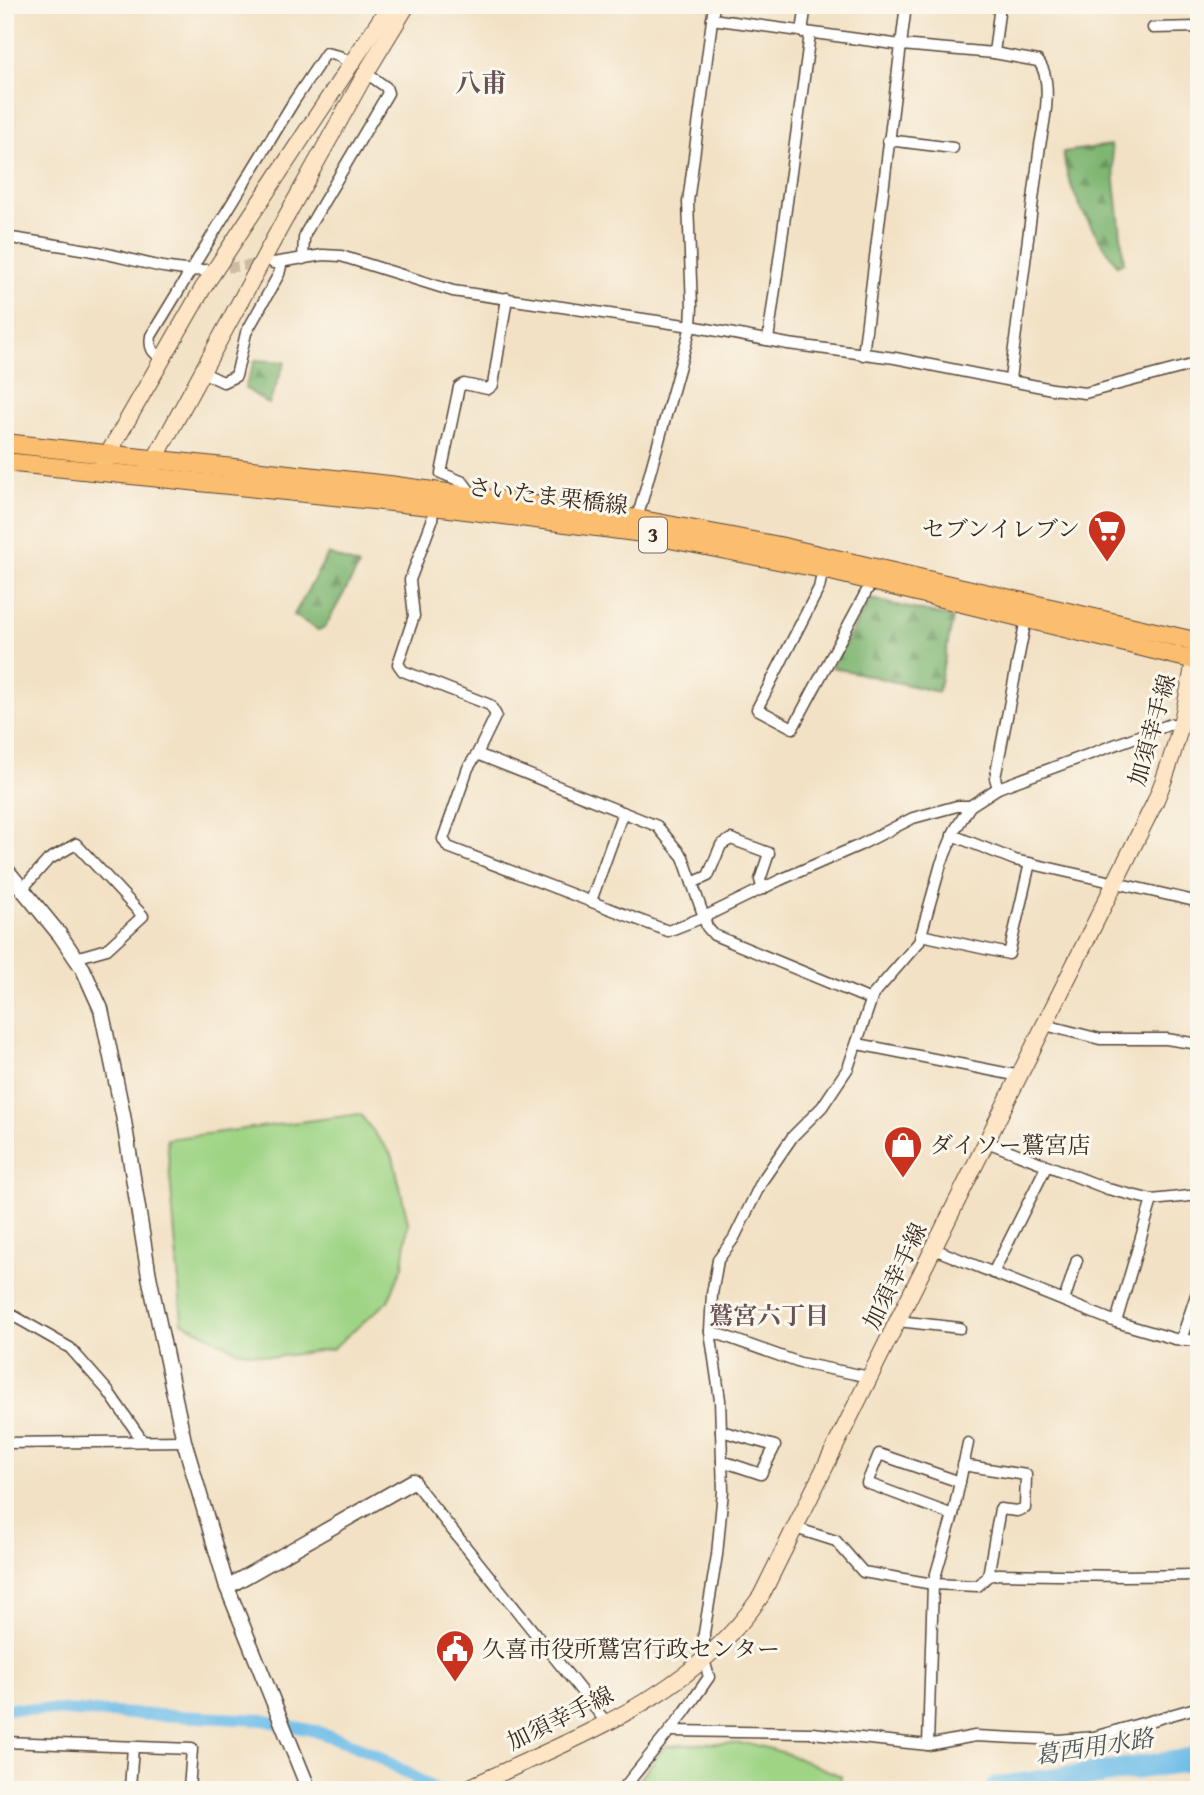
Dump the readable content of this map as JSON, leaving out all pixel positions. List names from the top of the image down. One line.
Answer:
{"streets":{"main road":["さいたま栗橋線","3","加須幸手線"]},"crossings":[["さいたま栗橋線","加須幸手線"]],"districts":["八甫","鷲宮六丁目"],"water":["葛西用水路"],"places":{"supermarket":["セブンイレブン"],"shop":["ダイソー鷲宮店"],"public building":["久喜市役所鷲宮行政センター"]}}
